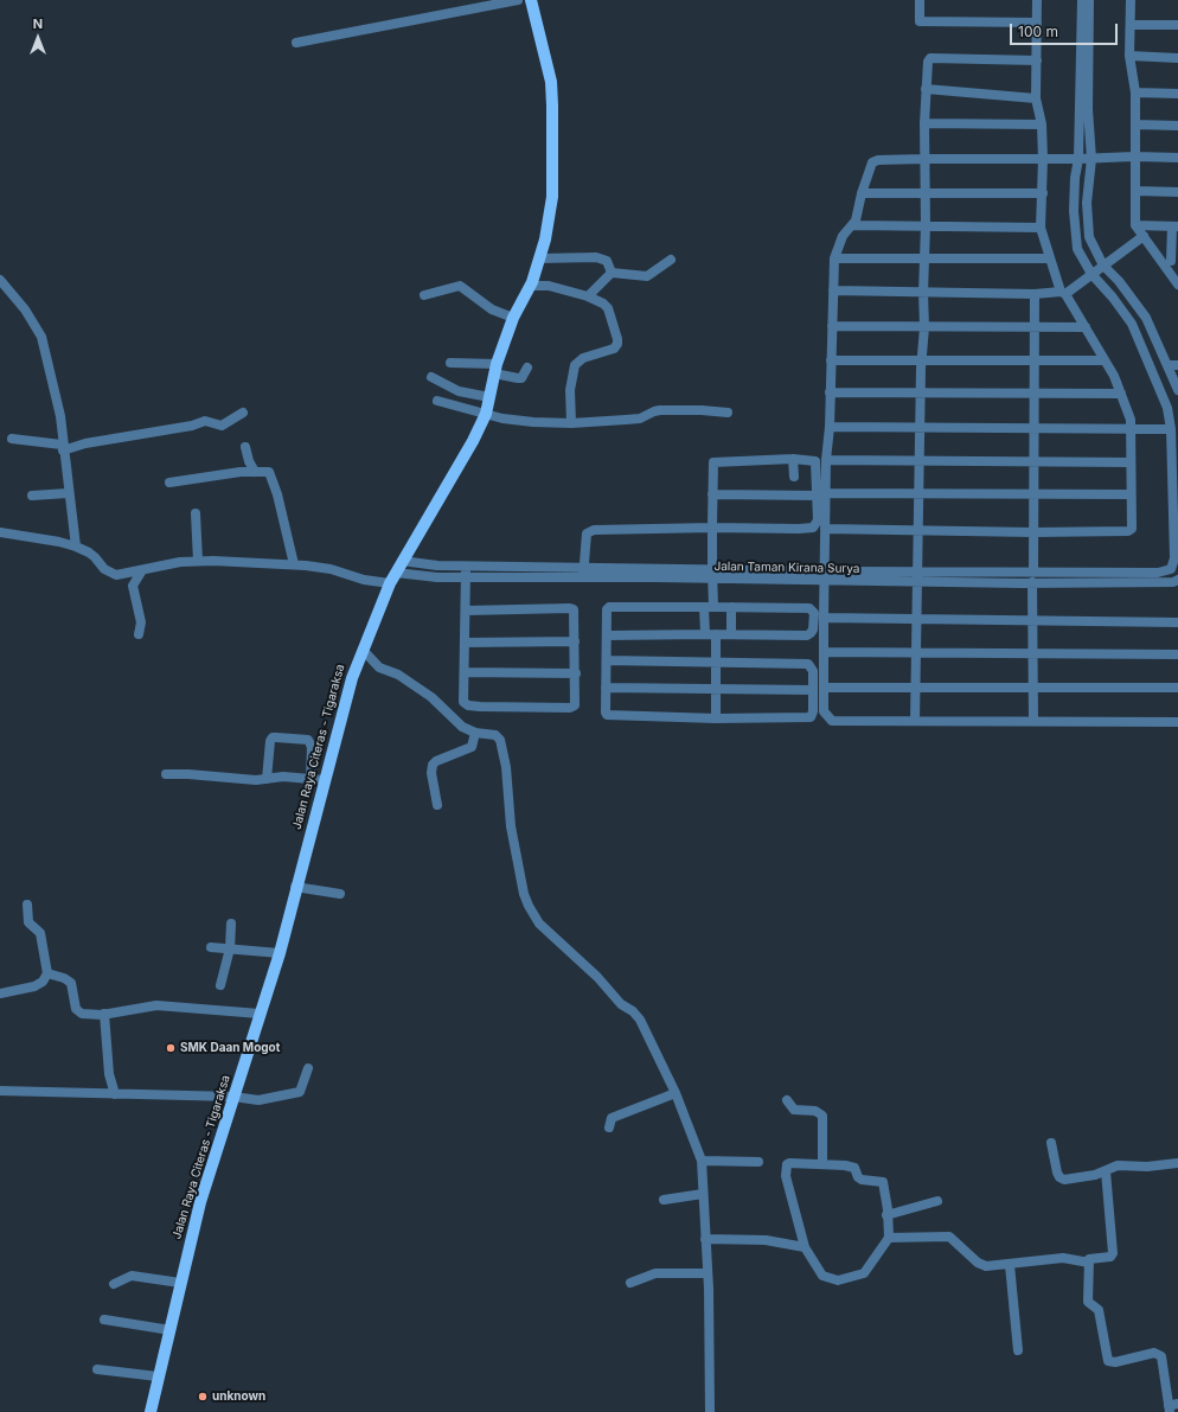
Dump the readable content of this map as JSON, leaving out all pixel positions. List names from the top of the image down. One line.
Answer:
{"streets":{"main road":["Jalan Raya Citeras - Tigaraksa"],"street":["Jalan Taman Kirana Surya"]},"crossings":[["Jalan Taman Kirana Surya","Jalan Raya Citeras - Tigaraksa"]],"places":["SMK Daan Mogot","unknown"],"scale_bar":"100 m","north":"top"}
